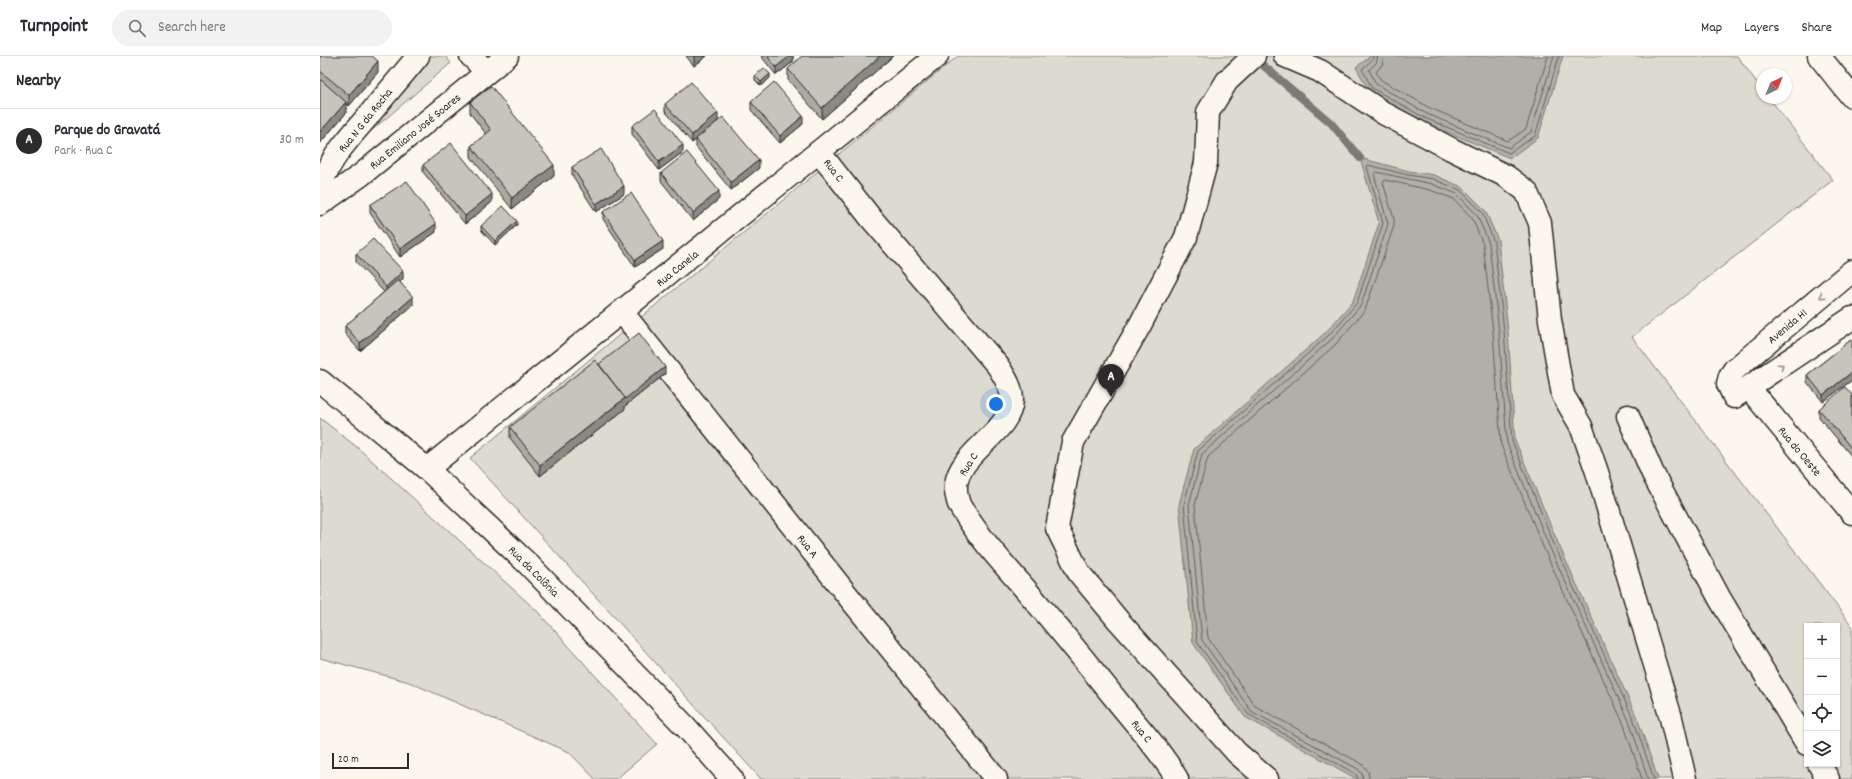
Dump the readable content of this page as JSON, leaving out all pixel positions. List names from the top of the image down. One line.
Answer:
{"streets":{"street":["Rua N G da Rocha","Rua Emiliano José Soares","Rua C","Rua Canela","Avenida H1","Rua do Oeste","Rua A","Rua da Colônia"]},"crossings":[["Rua C","Rua Canela"],["Rua Canela","Rua A"],["Rua Canela","Rua da Colônia"],["Avenida H1","Rua do Oeste"]],"scale_bar":"20 m","north":"top right","page":{"header":"Turnpoint","search":"Search here","nav":["Map","Layers","Share"],"heading":"Nearby","list":[{"mark":"A","name":"Parque do Gravatá","note":"Park · Rua C","value":"30 m"}],"pins":"A","map_buttons":["+","−"],"scale":"20 m"}}
